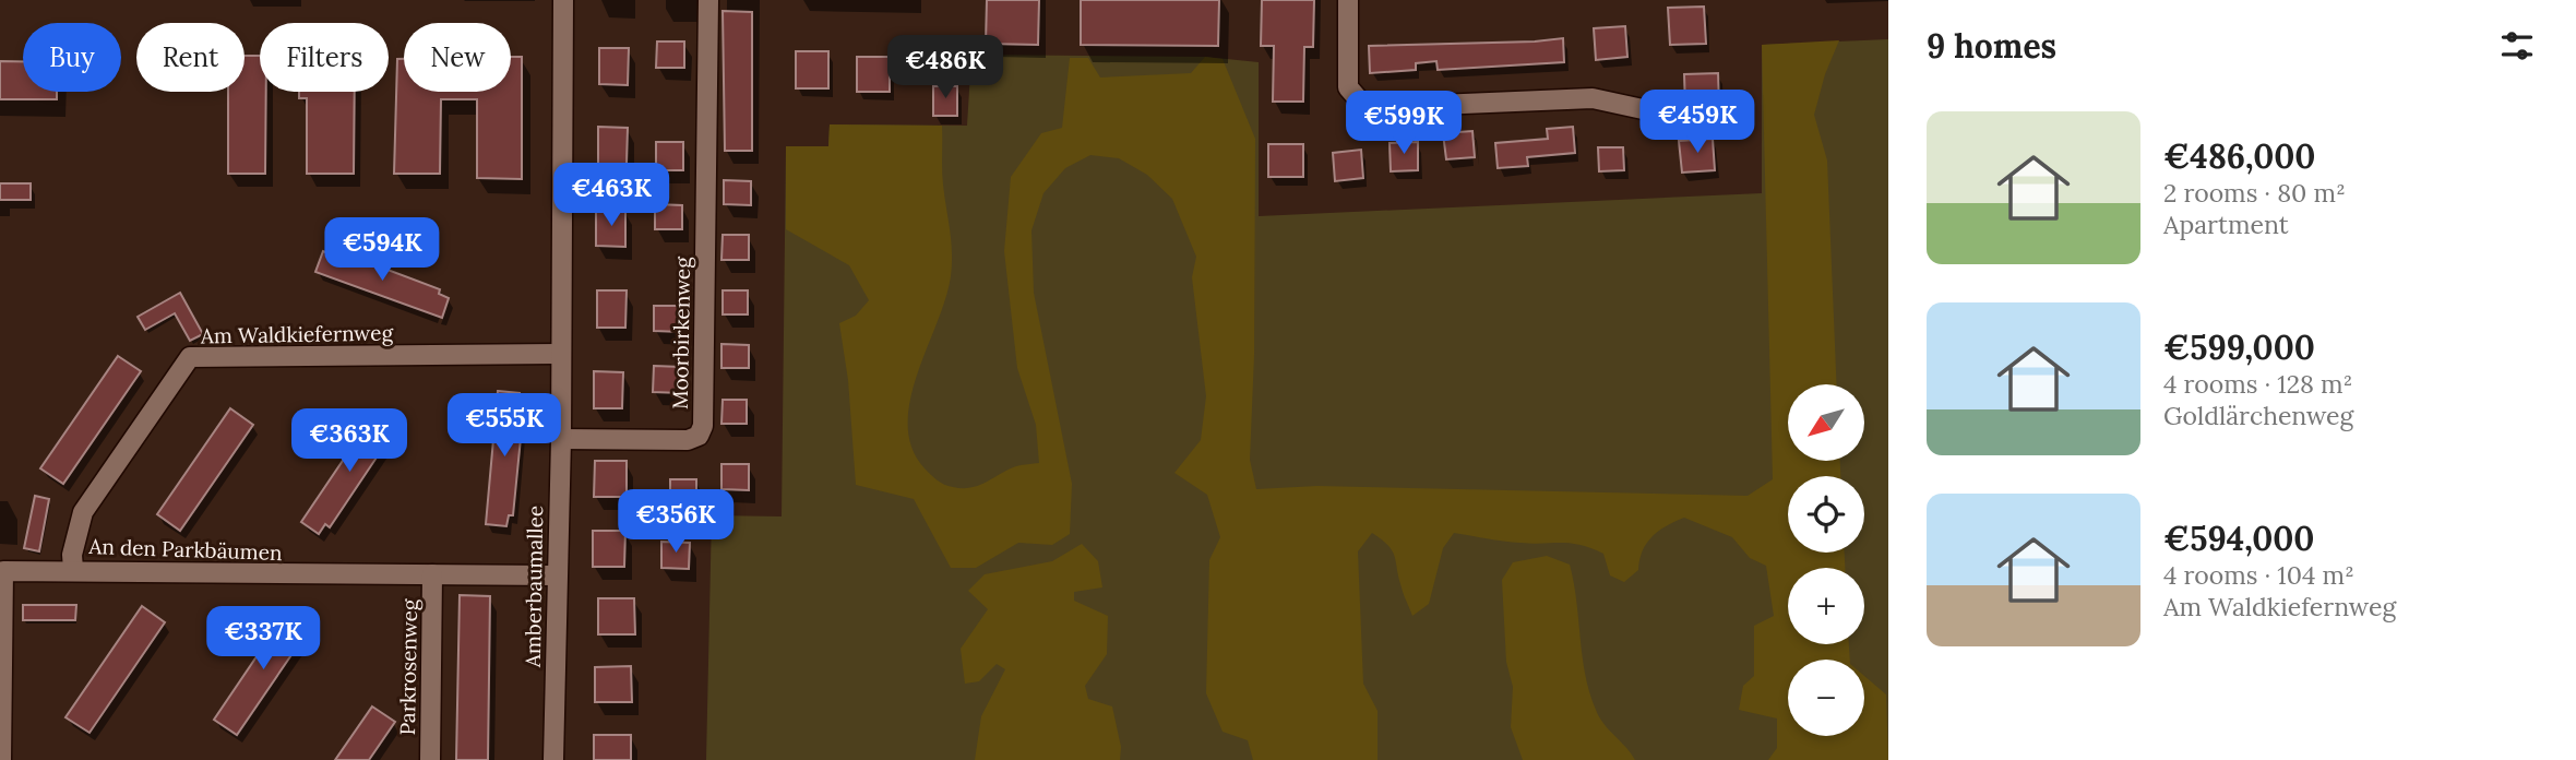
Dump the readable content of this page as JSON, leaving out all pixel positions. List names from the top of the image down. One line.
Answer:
{"streets":{"street":["Moorbirkenweg","Am Waldkiefernweg","An den Parkbäumen","Amberbaumallee","Parkrosenweg"]},"crossings":[["Moorbirkenweg","Amberbaumallee"],["Am Waldkiefernweg","An den Parkbäumen"],["Am Waldkiefernweg","Amberbaumallee"],["An den Parkbäumen","Amberbaumallee"],["An den Parkbäumen","Parkrosenweg"]],"north":"bottom left","page":{"heading":"9 homes","chip":["Buy","Rent","Filters","New"],"price":["€486K","€459K","€599K","€463K","€594K","€555K","€363K","€356K","€337K"],"list":[{"name":"€486,000","note":"2 rooms · 80 m² · Apartment"},{"name":"€599,000","note":"4 rooms · 128 m² · Goldlärchenweg"},{"name":"€594,000","note":"4 rooms · 104 m² · Am Waldkiefernweg"}],"map_buttons":["+","−"]}}
